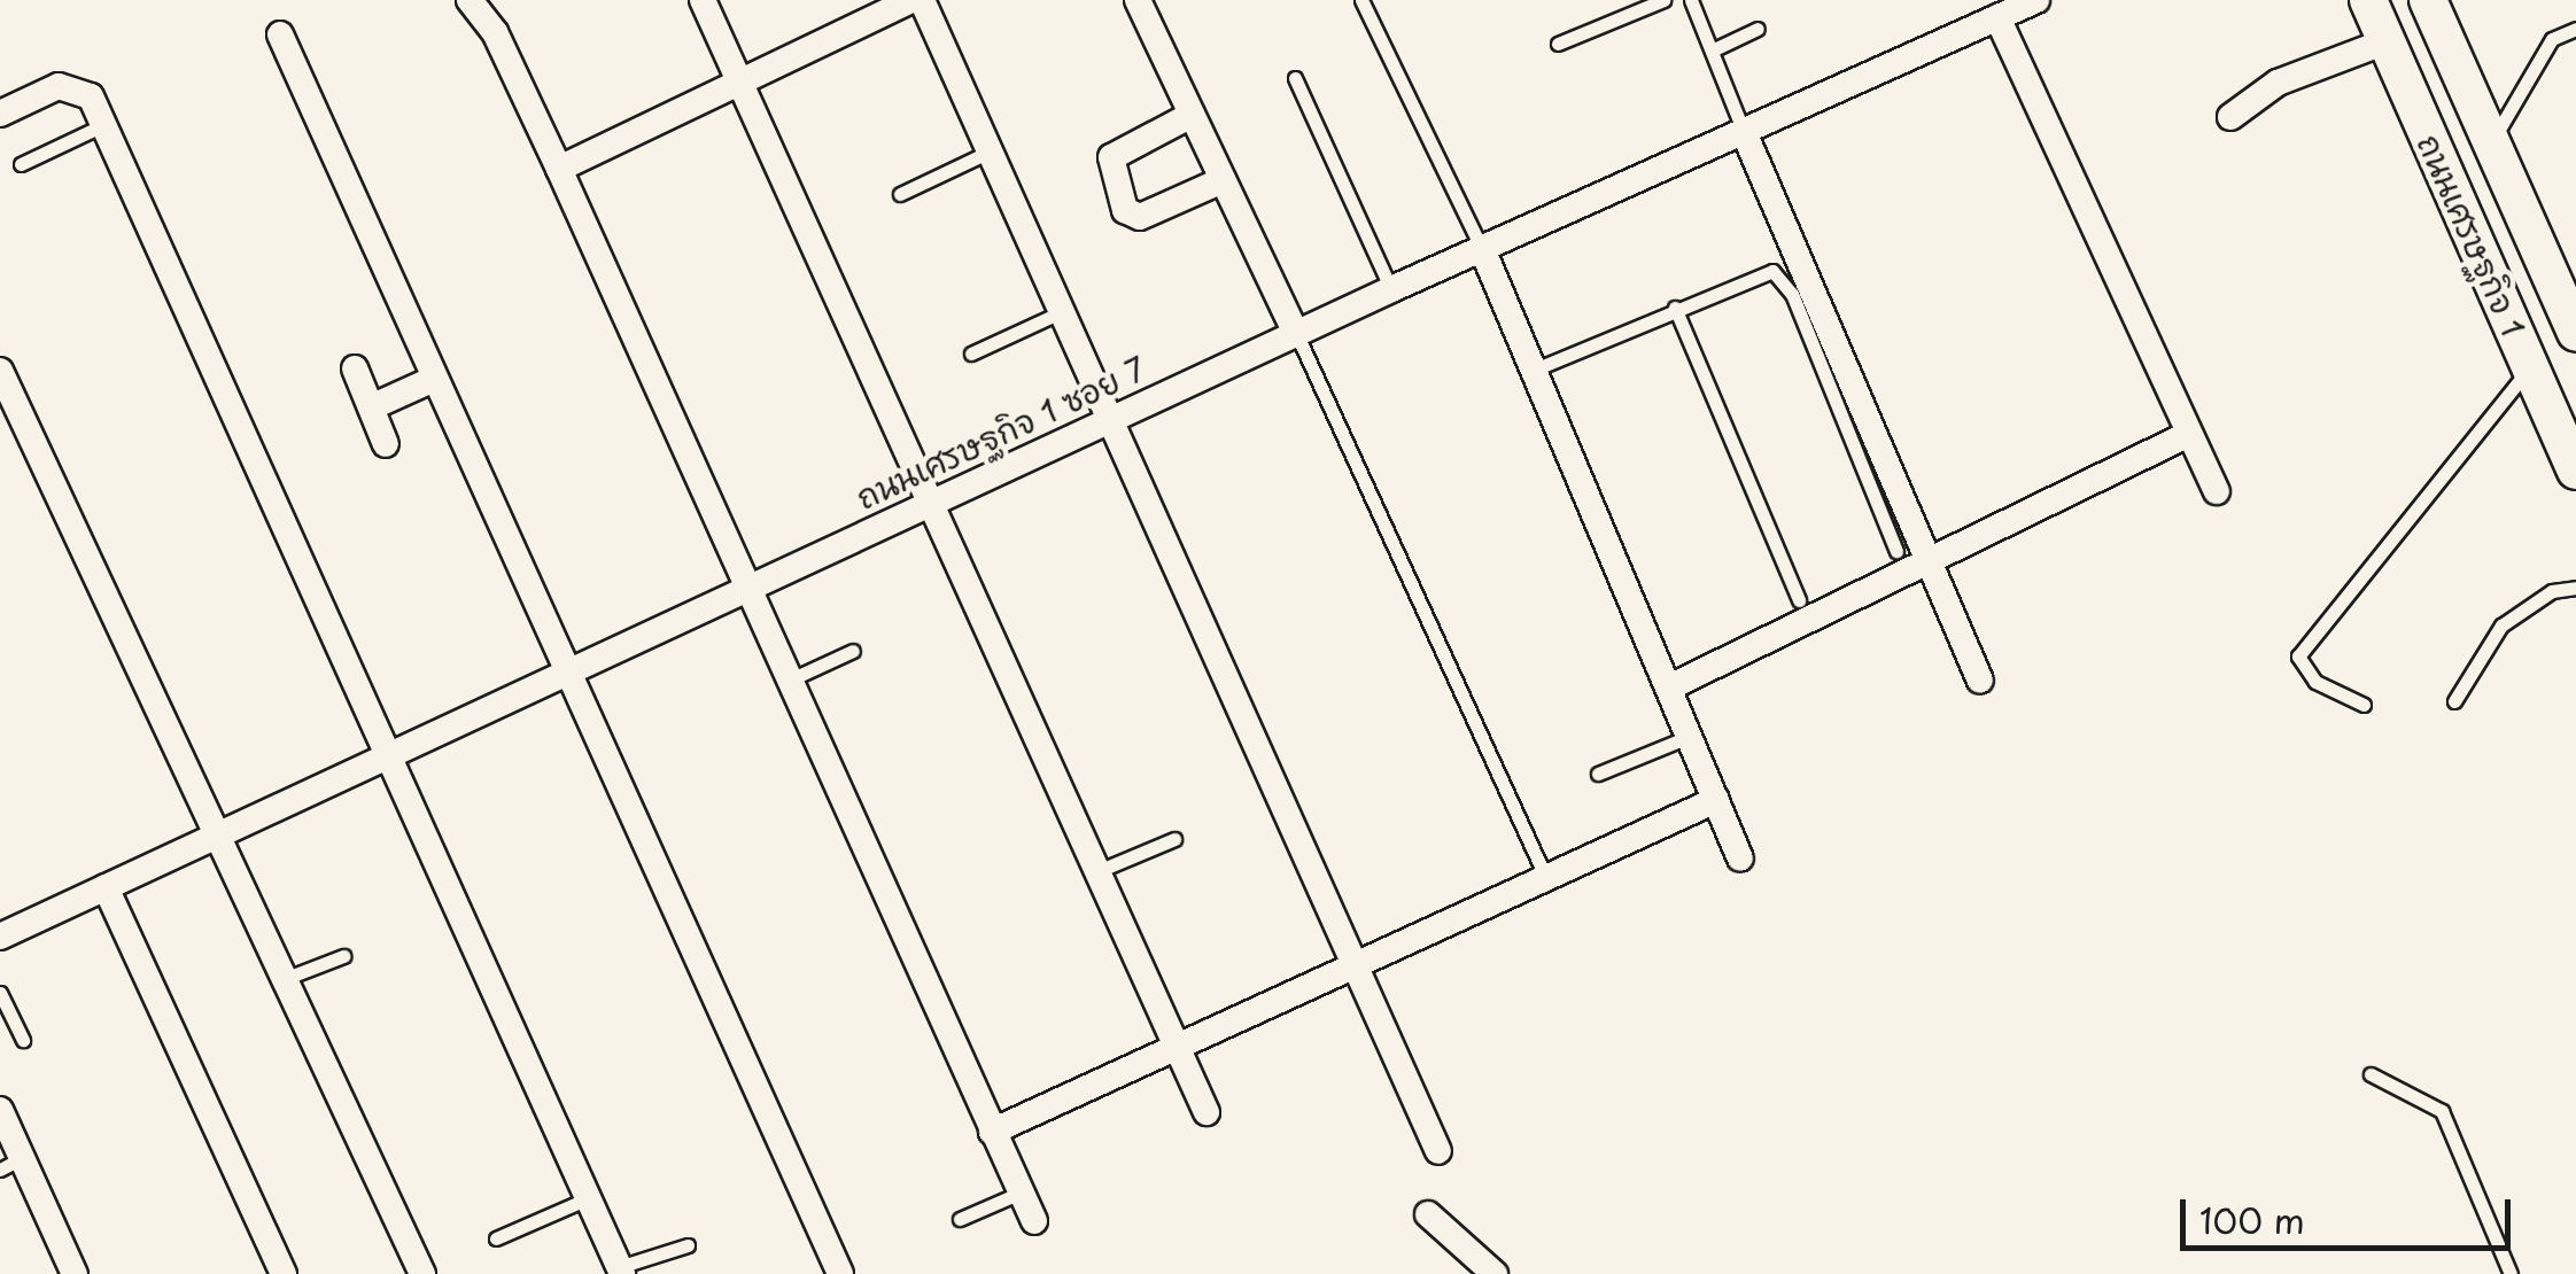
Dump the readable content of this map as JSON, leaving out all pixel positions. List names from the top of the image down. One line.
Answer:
{"streets":{"main road":["ถนนเศรษฐกิจ 1"],"street":["ถนนเศรษฐกิจ 1 ซอย 7"]},"scale_bar":"100 m"}
